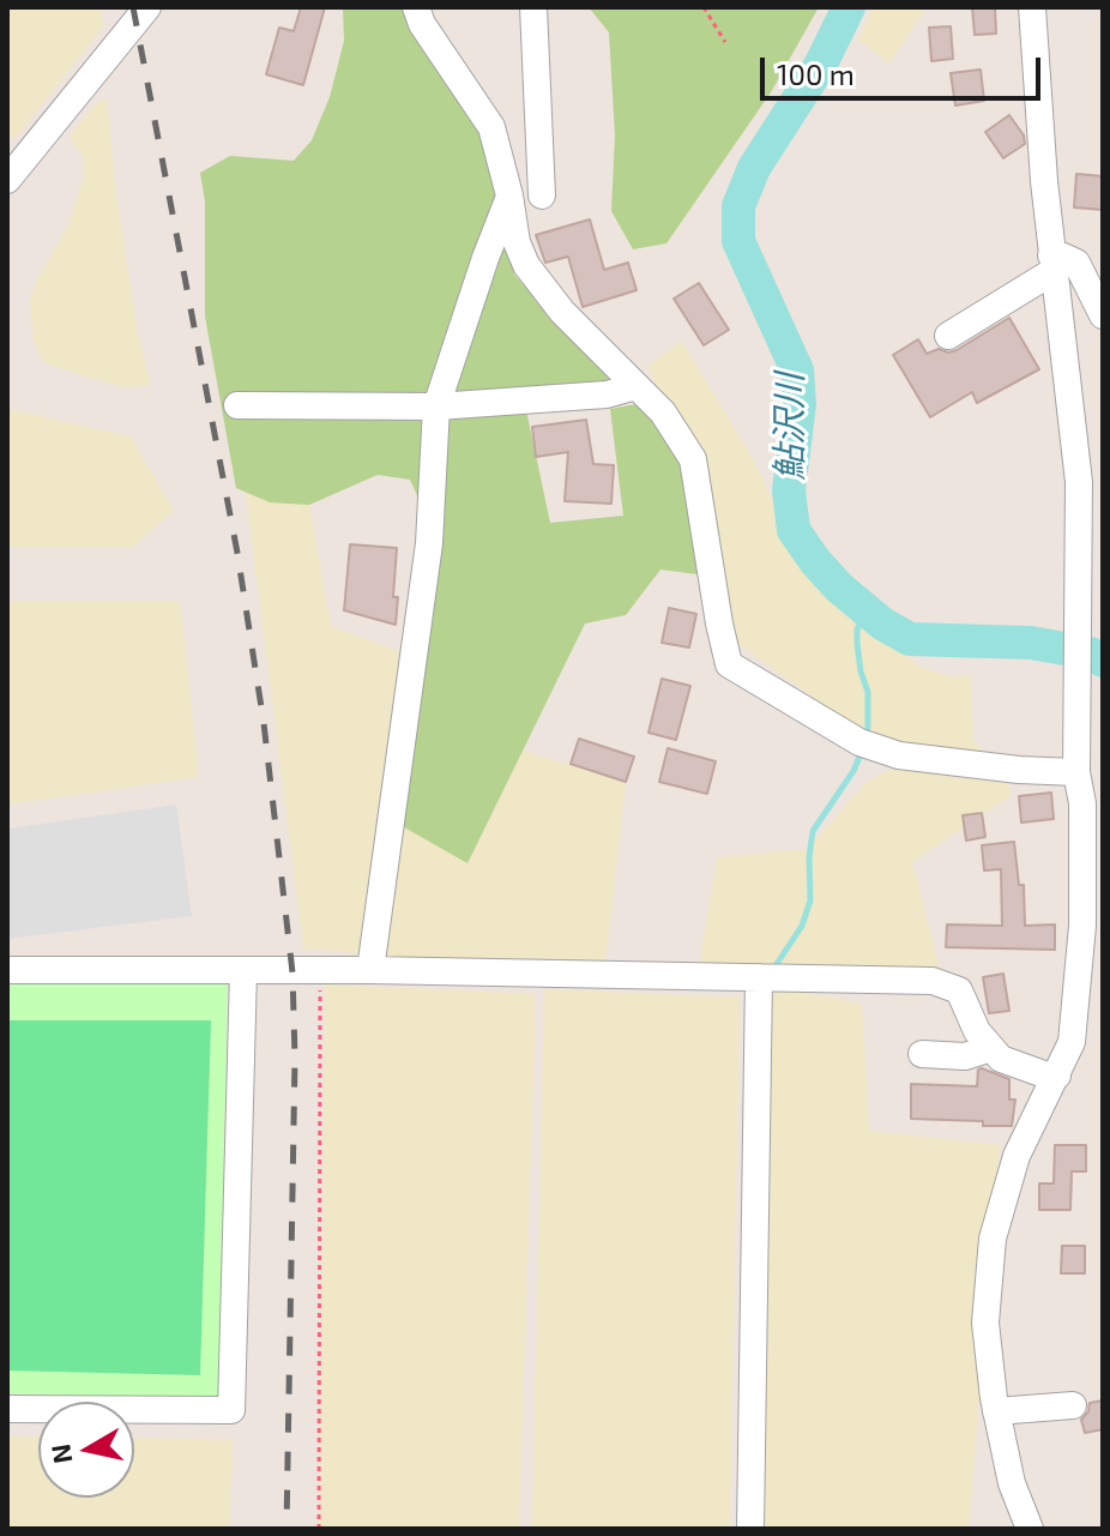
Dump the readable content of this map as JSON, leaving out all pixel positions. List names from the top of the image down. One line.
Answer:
{"water":["鮎沢川"],"scale_bar":"100 m","north":"left"}
